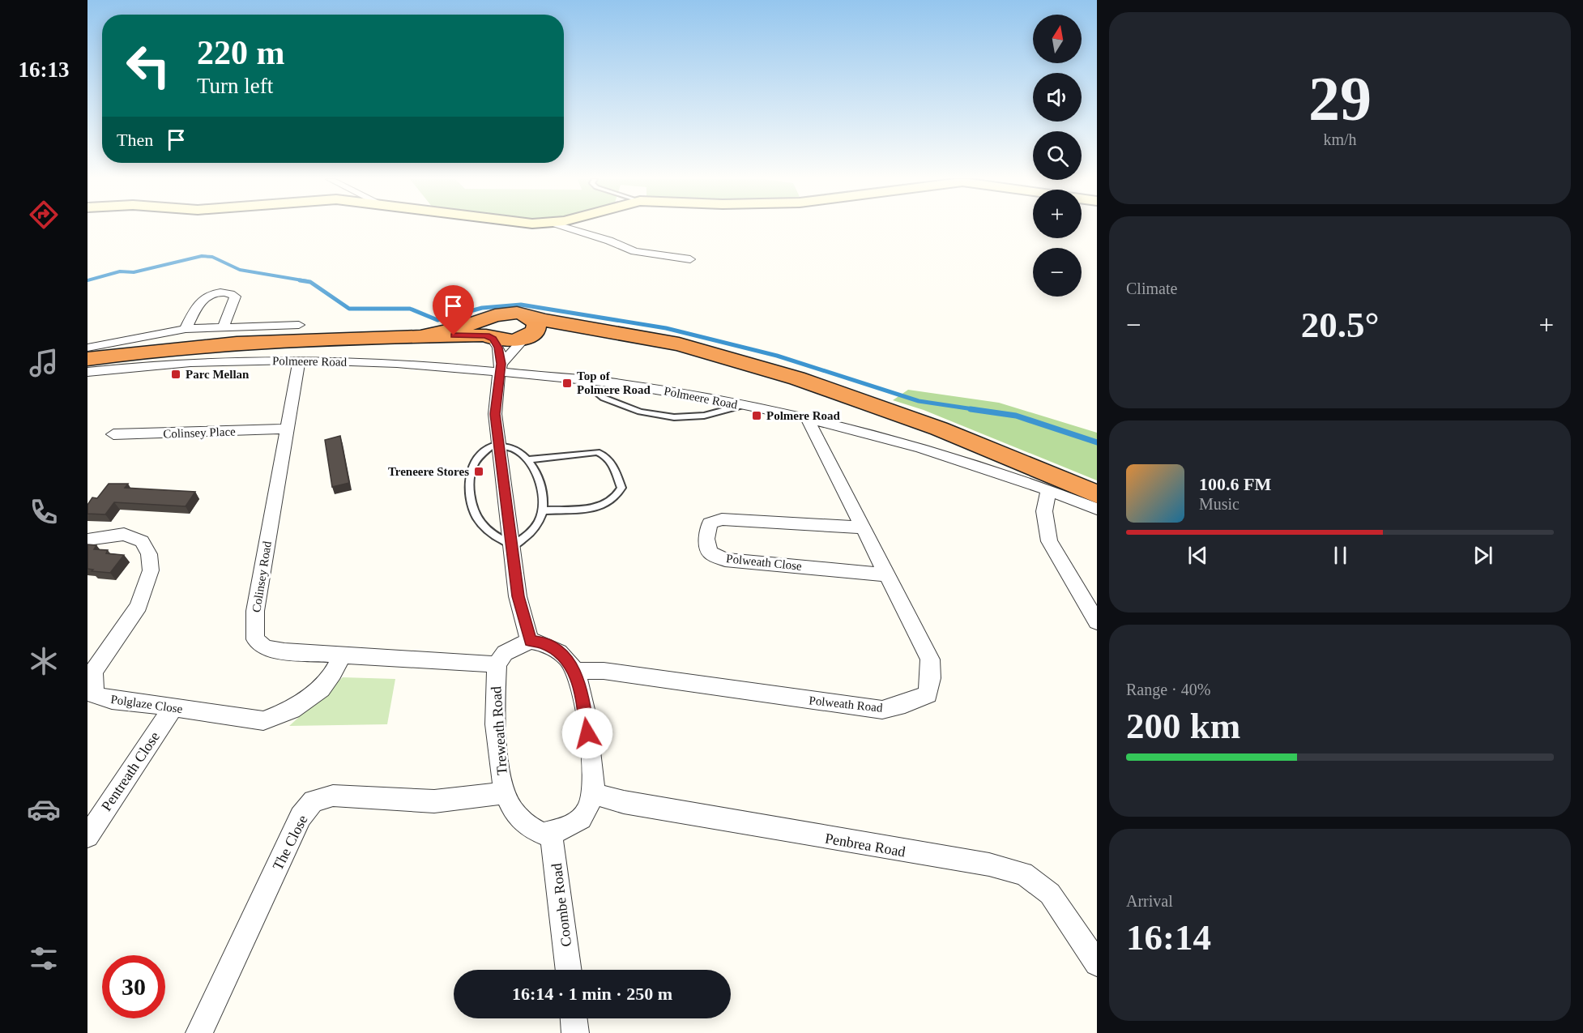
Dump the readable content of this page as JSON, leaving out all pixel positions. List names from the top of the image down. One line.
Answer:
{"streets":{"street":["Polmeere Road","Colinsey Place","Polweath Close","Colinsey Road","Polglaze Close","Polweath Road","Treweath Road","Pentreath Close","The Close","Penbrea Road","Coombe Road"]},"crossings":[["Polmeere Road","Colinsey Road"],["Polmeere Road","Polweath Road"],["Colinsey Place","Colinsey Road"],["Polweath Close","Polweath Road"],["Colinsey Road","Polglaze Close"],["Colinsey Road","Treweath Road"],["Polglaze Close","Pentreath Close"],["Treweath Road","The Close"],["Treweath Road","Coombe Road"]],"places":{"transit":["Parc Mellan","Top of Polmere Road","Polmere Road","Treneere Stores"]},"north":"top","page":{"tabs":"16:13","tile":[["29","km/h"],"Climate",["Range · 40%","200 km"],["Arrival","16:14"]],"map_buttons":["+","−"],"turn":["220 m","Turn left"],"then":"Then","heat":["−","20.5°","+"],"song":["100.6 FM","Music"],"limit":"30","trip":"16:14 · 1 min · 250 m"}}
